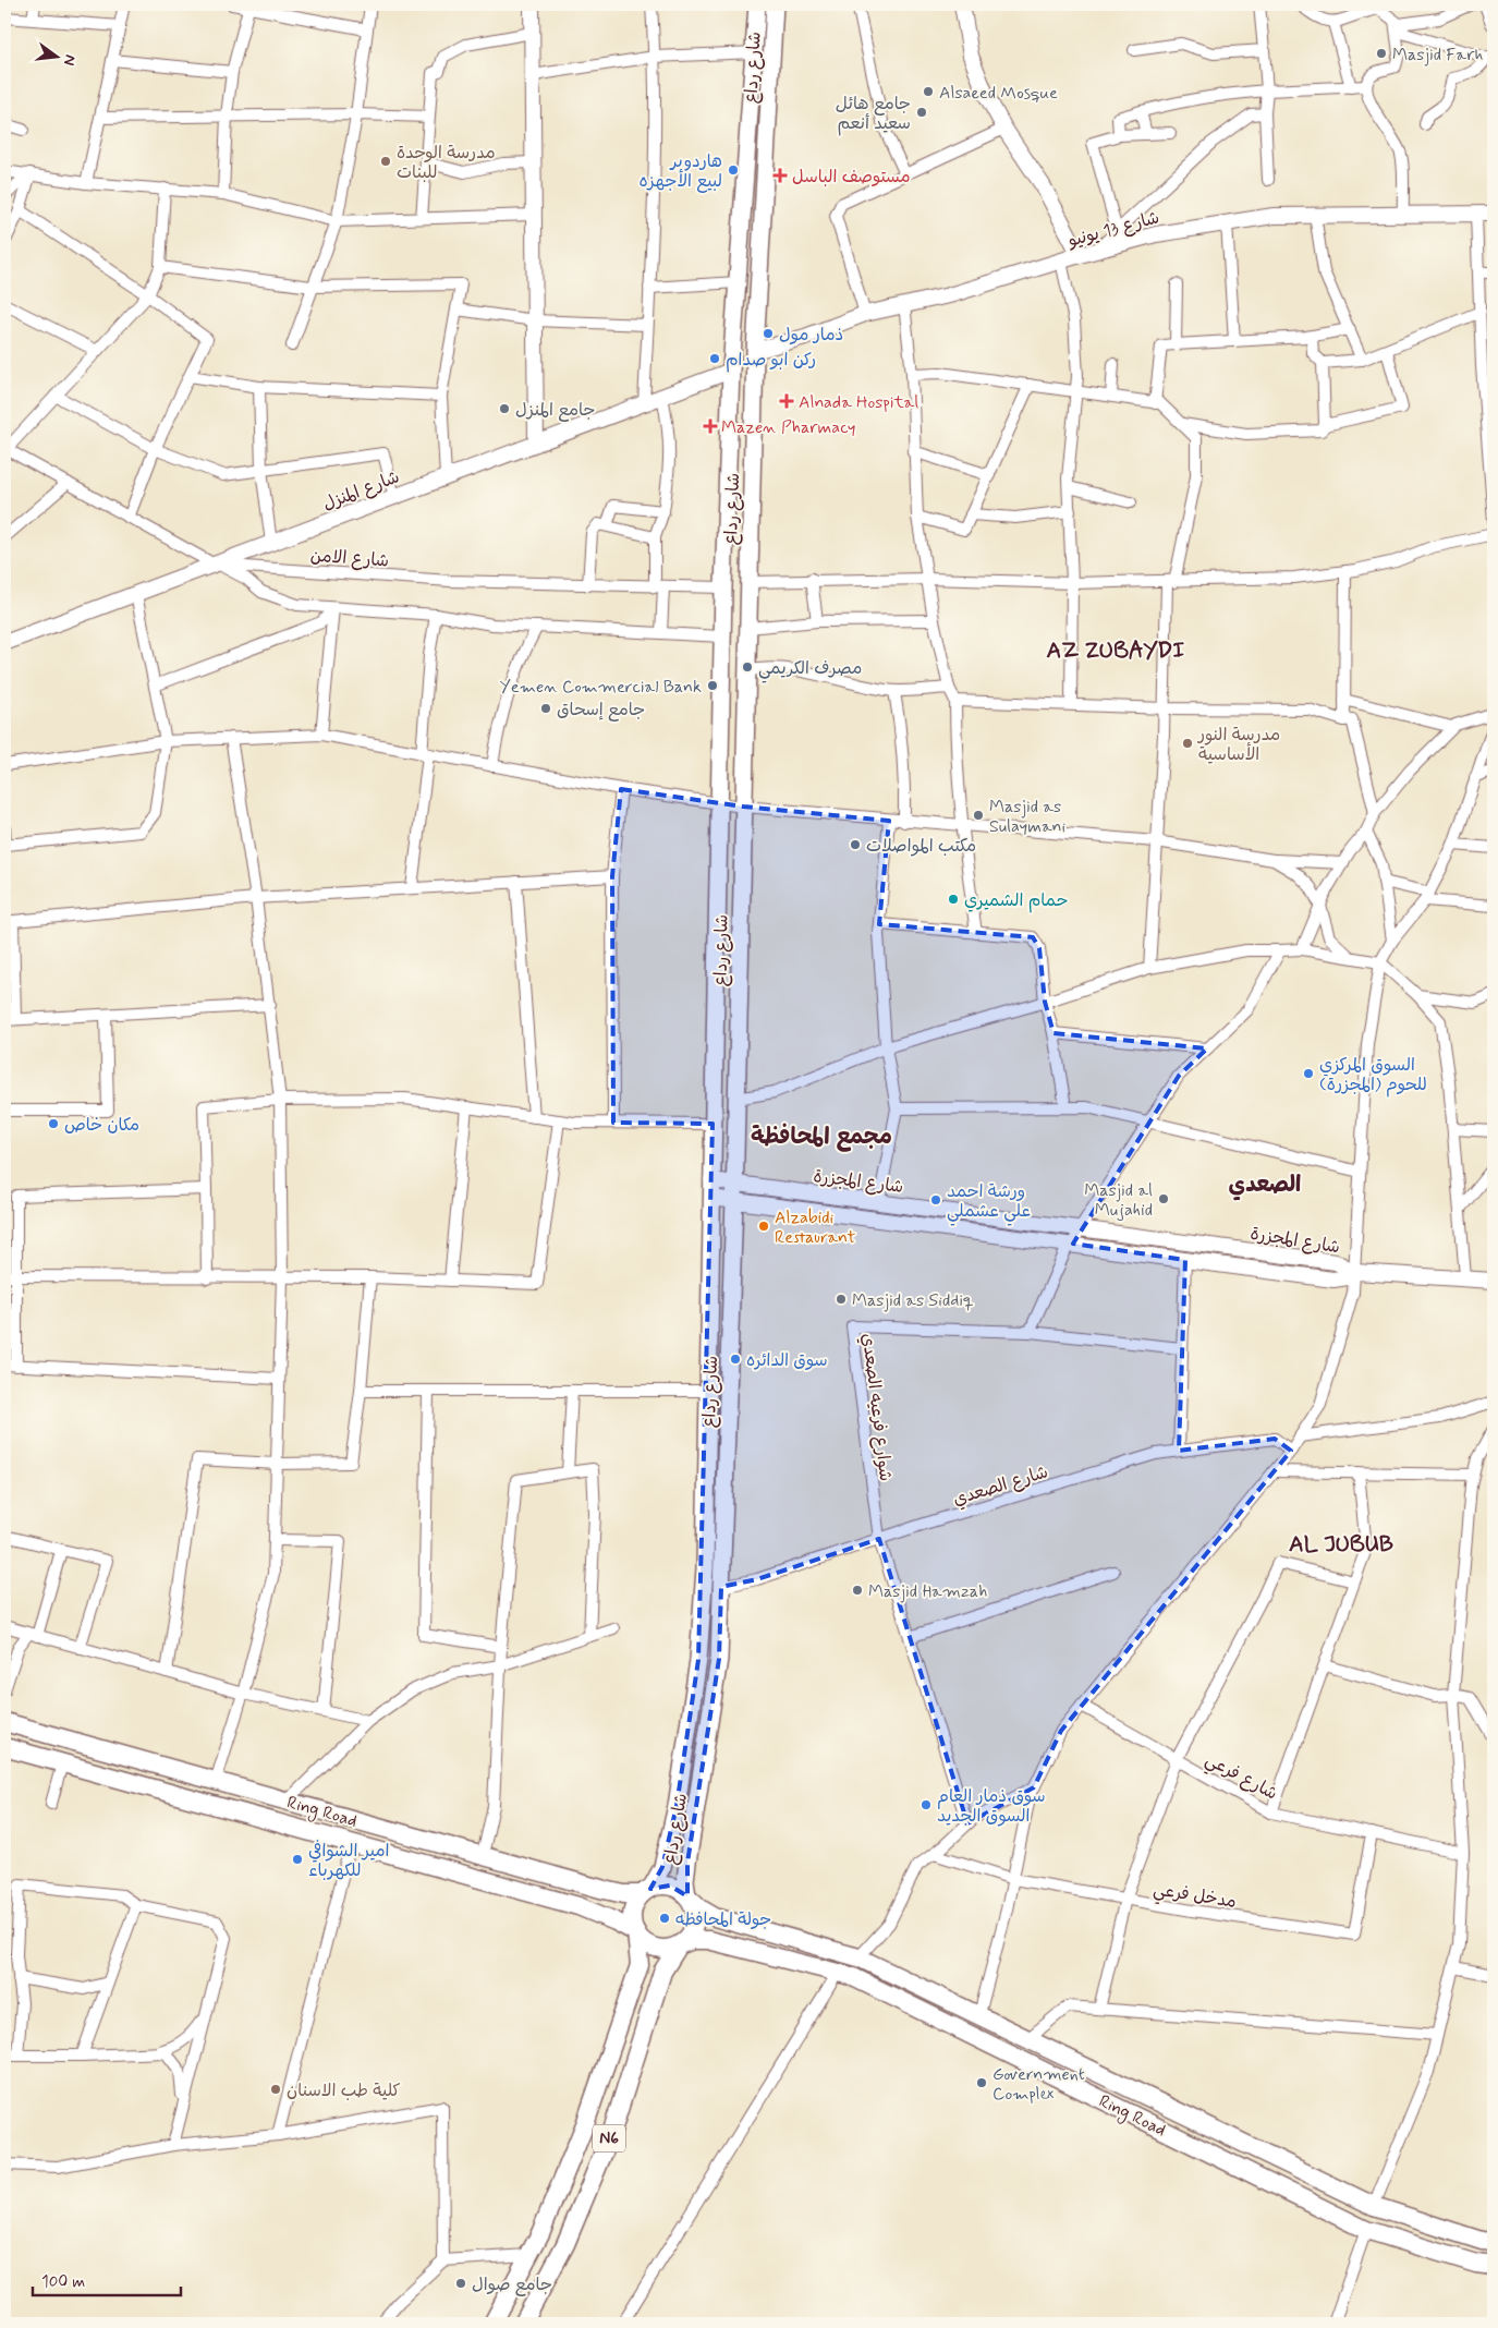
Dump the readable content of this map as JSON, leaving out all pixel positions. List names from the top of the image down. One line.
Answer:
{"streets":{"main road":["شارع رداع","Ring Road","N6"],"street":["شارع 13 يونيو","شارع المنزل","شارع الامن","شارع المجزرة","شوارع فرعيه الصعدي","شارع الصعدي","شارع فرعي","مدخل فرعي"]},"crossings":[["شارع رداع","شارع 13 يونيو"],["شارع رداع","شارع المنزل"],["شارع رداع","شارع الامن"],["شارع رداع","شارع المجزرة"],["شارع رداع","شارع الصعدي"],["شارع رداع","Ring Road"],["شارع رداع","N6"],["شارع المنزل","شارع الامن"],["شوارع فرعيه الصعدي","شارع الصعدي"],["شارع فرعي","مدخل فرعي"],["Ring Road","N6"]],"districts":["AZ ZUBAYDI","مجمع المحافظة","الصعدي","AL JUBUB"],"places":{"other":["Masjid Farh","Alsaeed Mosque","جامع هائل سعيد أنعم","مدرسة الوحدة للبنات","هاردوير لبيع الأجهزه","ذمار مول","ركن ابو صدام","جامع المنزل","مصرف الكريمي","Yemen Commercial Bank","جامع إسحاق","مدرسة النور الأساسية","Masjid as Sulaymani","مكتب المواصلات","حمام الشميري","السوق المركزي للحوم (المجزرة)","مكان خاص","Masjid al Mujahid","ورشة احمد علي عشملي","Alzabidi Restaurant","Masjid as Siddiq","سوق الدائره","Masjid Hamzah","سوق ذمار العام السوق الجديد","امير الشوافي للكهرباء","جولة المحافظه","Government Complex","كلية طب الاسنان","جامع صوال"],"health":["مستوصف الباسل","Alnada Hospital","Mazen Pharmacy"]},"scale_bar":"100 m","north":"right"}
